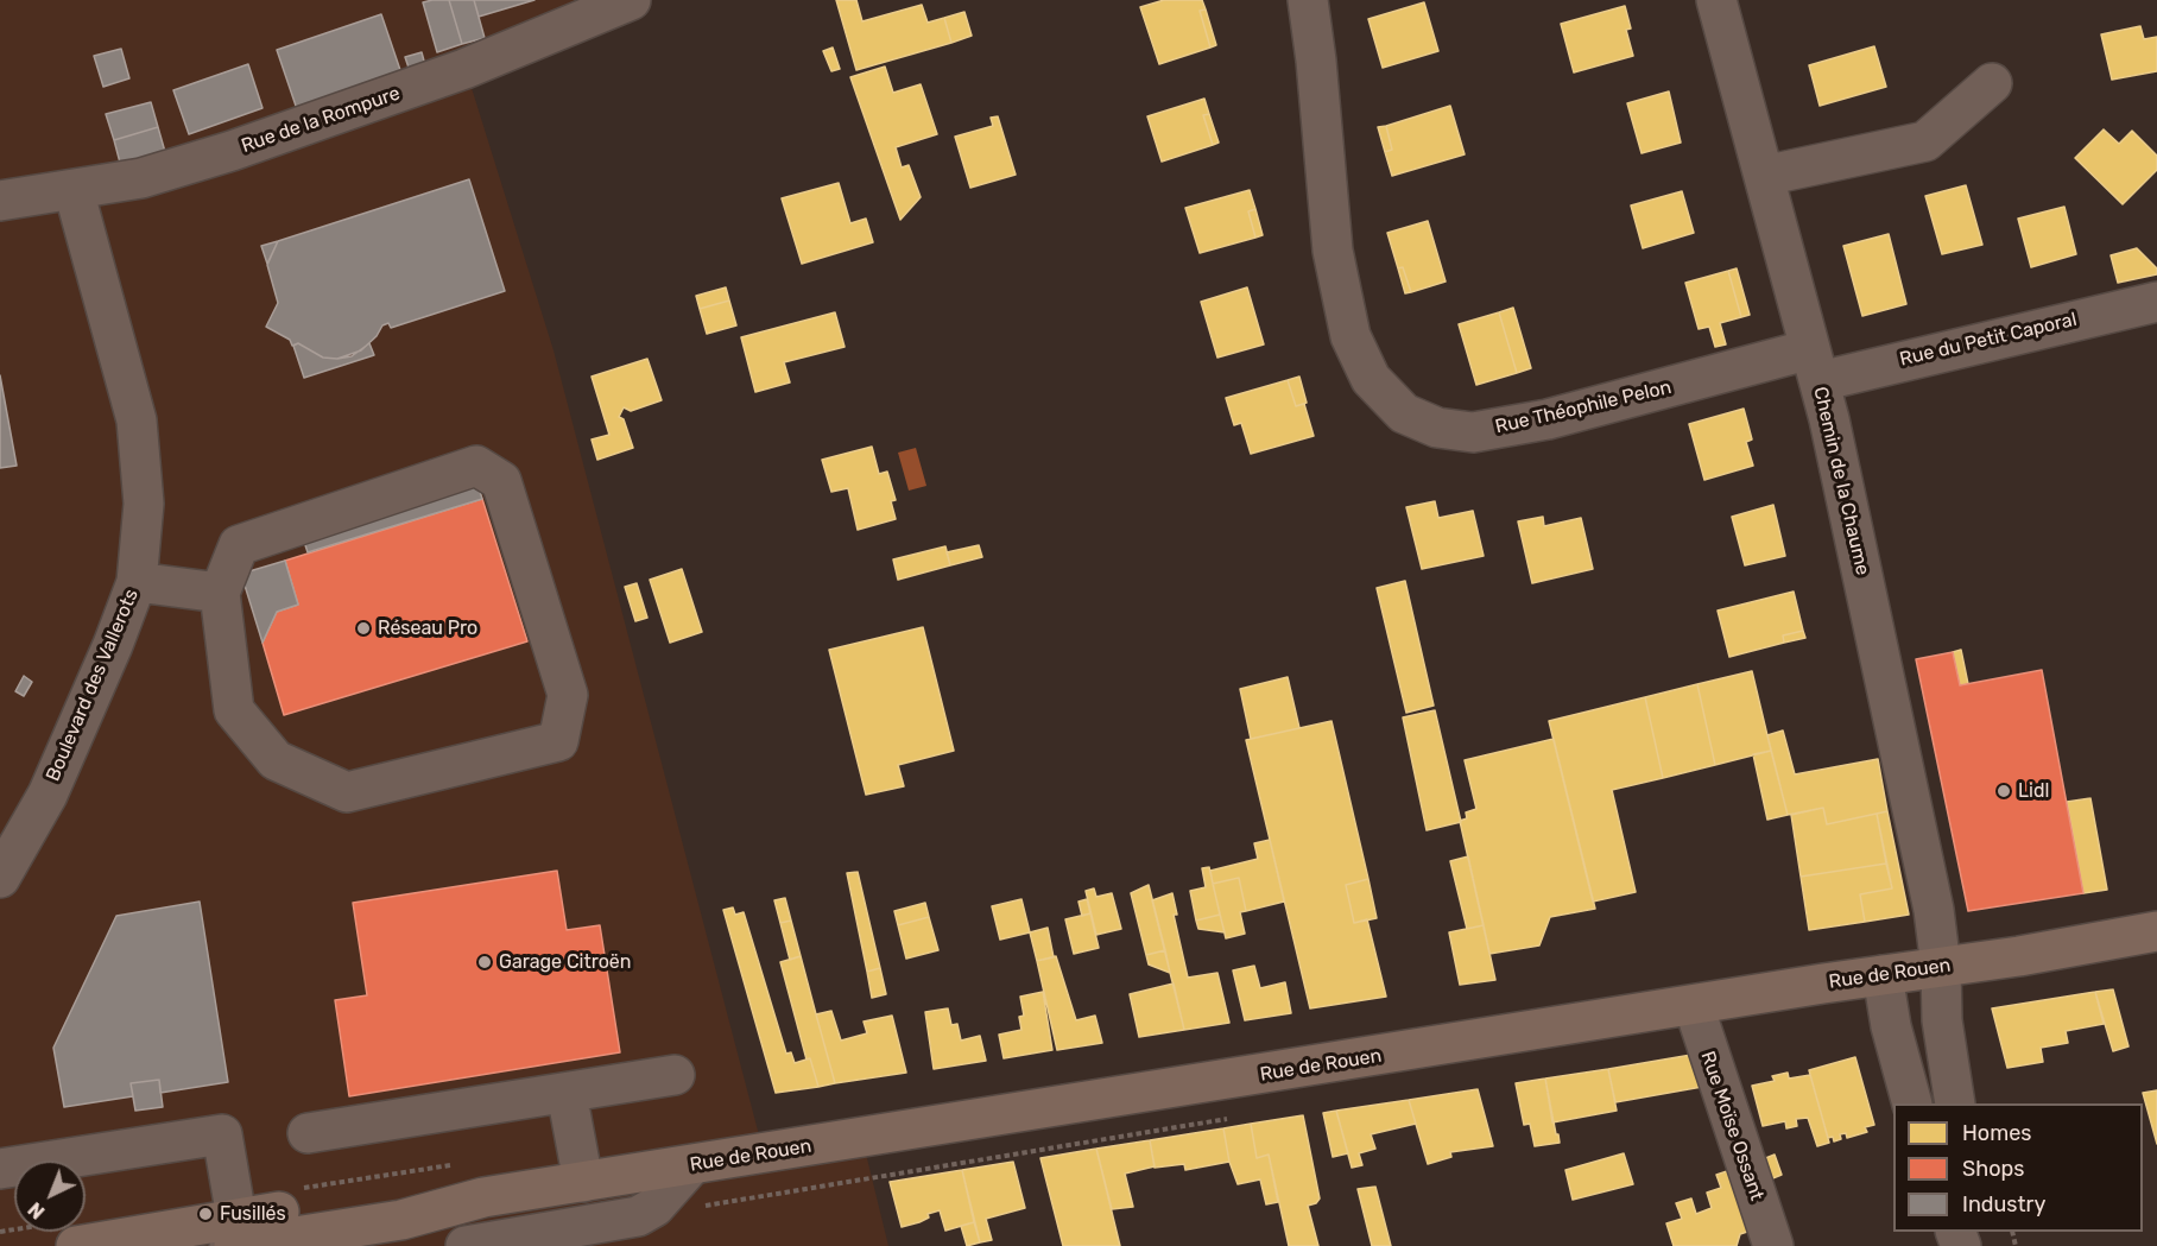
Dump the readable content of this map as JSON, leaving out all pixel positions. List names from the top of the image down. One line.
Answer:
{"streets":{"main road":["Rue de Rouen"],"street":["Rue de la Rompure","Rue du Petit Caporal","Rue Théophile Pelon","Chemin de la Chaume","Boulevard des Vallerots","Rue Moïse Ossant"]},"crossings":[["Rue de la Rompure","Boulevard des Vallerots"],["Rue du Petit Caporal","Rue Théophile Pelon"],["Rue du Petit Caporal","Chemin de la Chaume"],["Rue Théophile Pelon","Chemin de la Chaume"],["Chemin de la Chaume","Rue de Rouen"],["Rue de Rouen","Rue Moïse Ossant"]],"places":["Réseau Pro","Lidl","Garage Citroën","Fusillés"],"legend":["Homes","Shops","Industry"],"north":"bottom left"}
